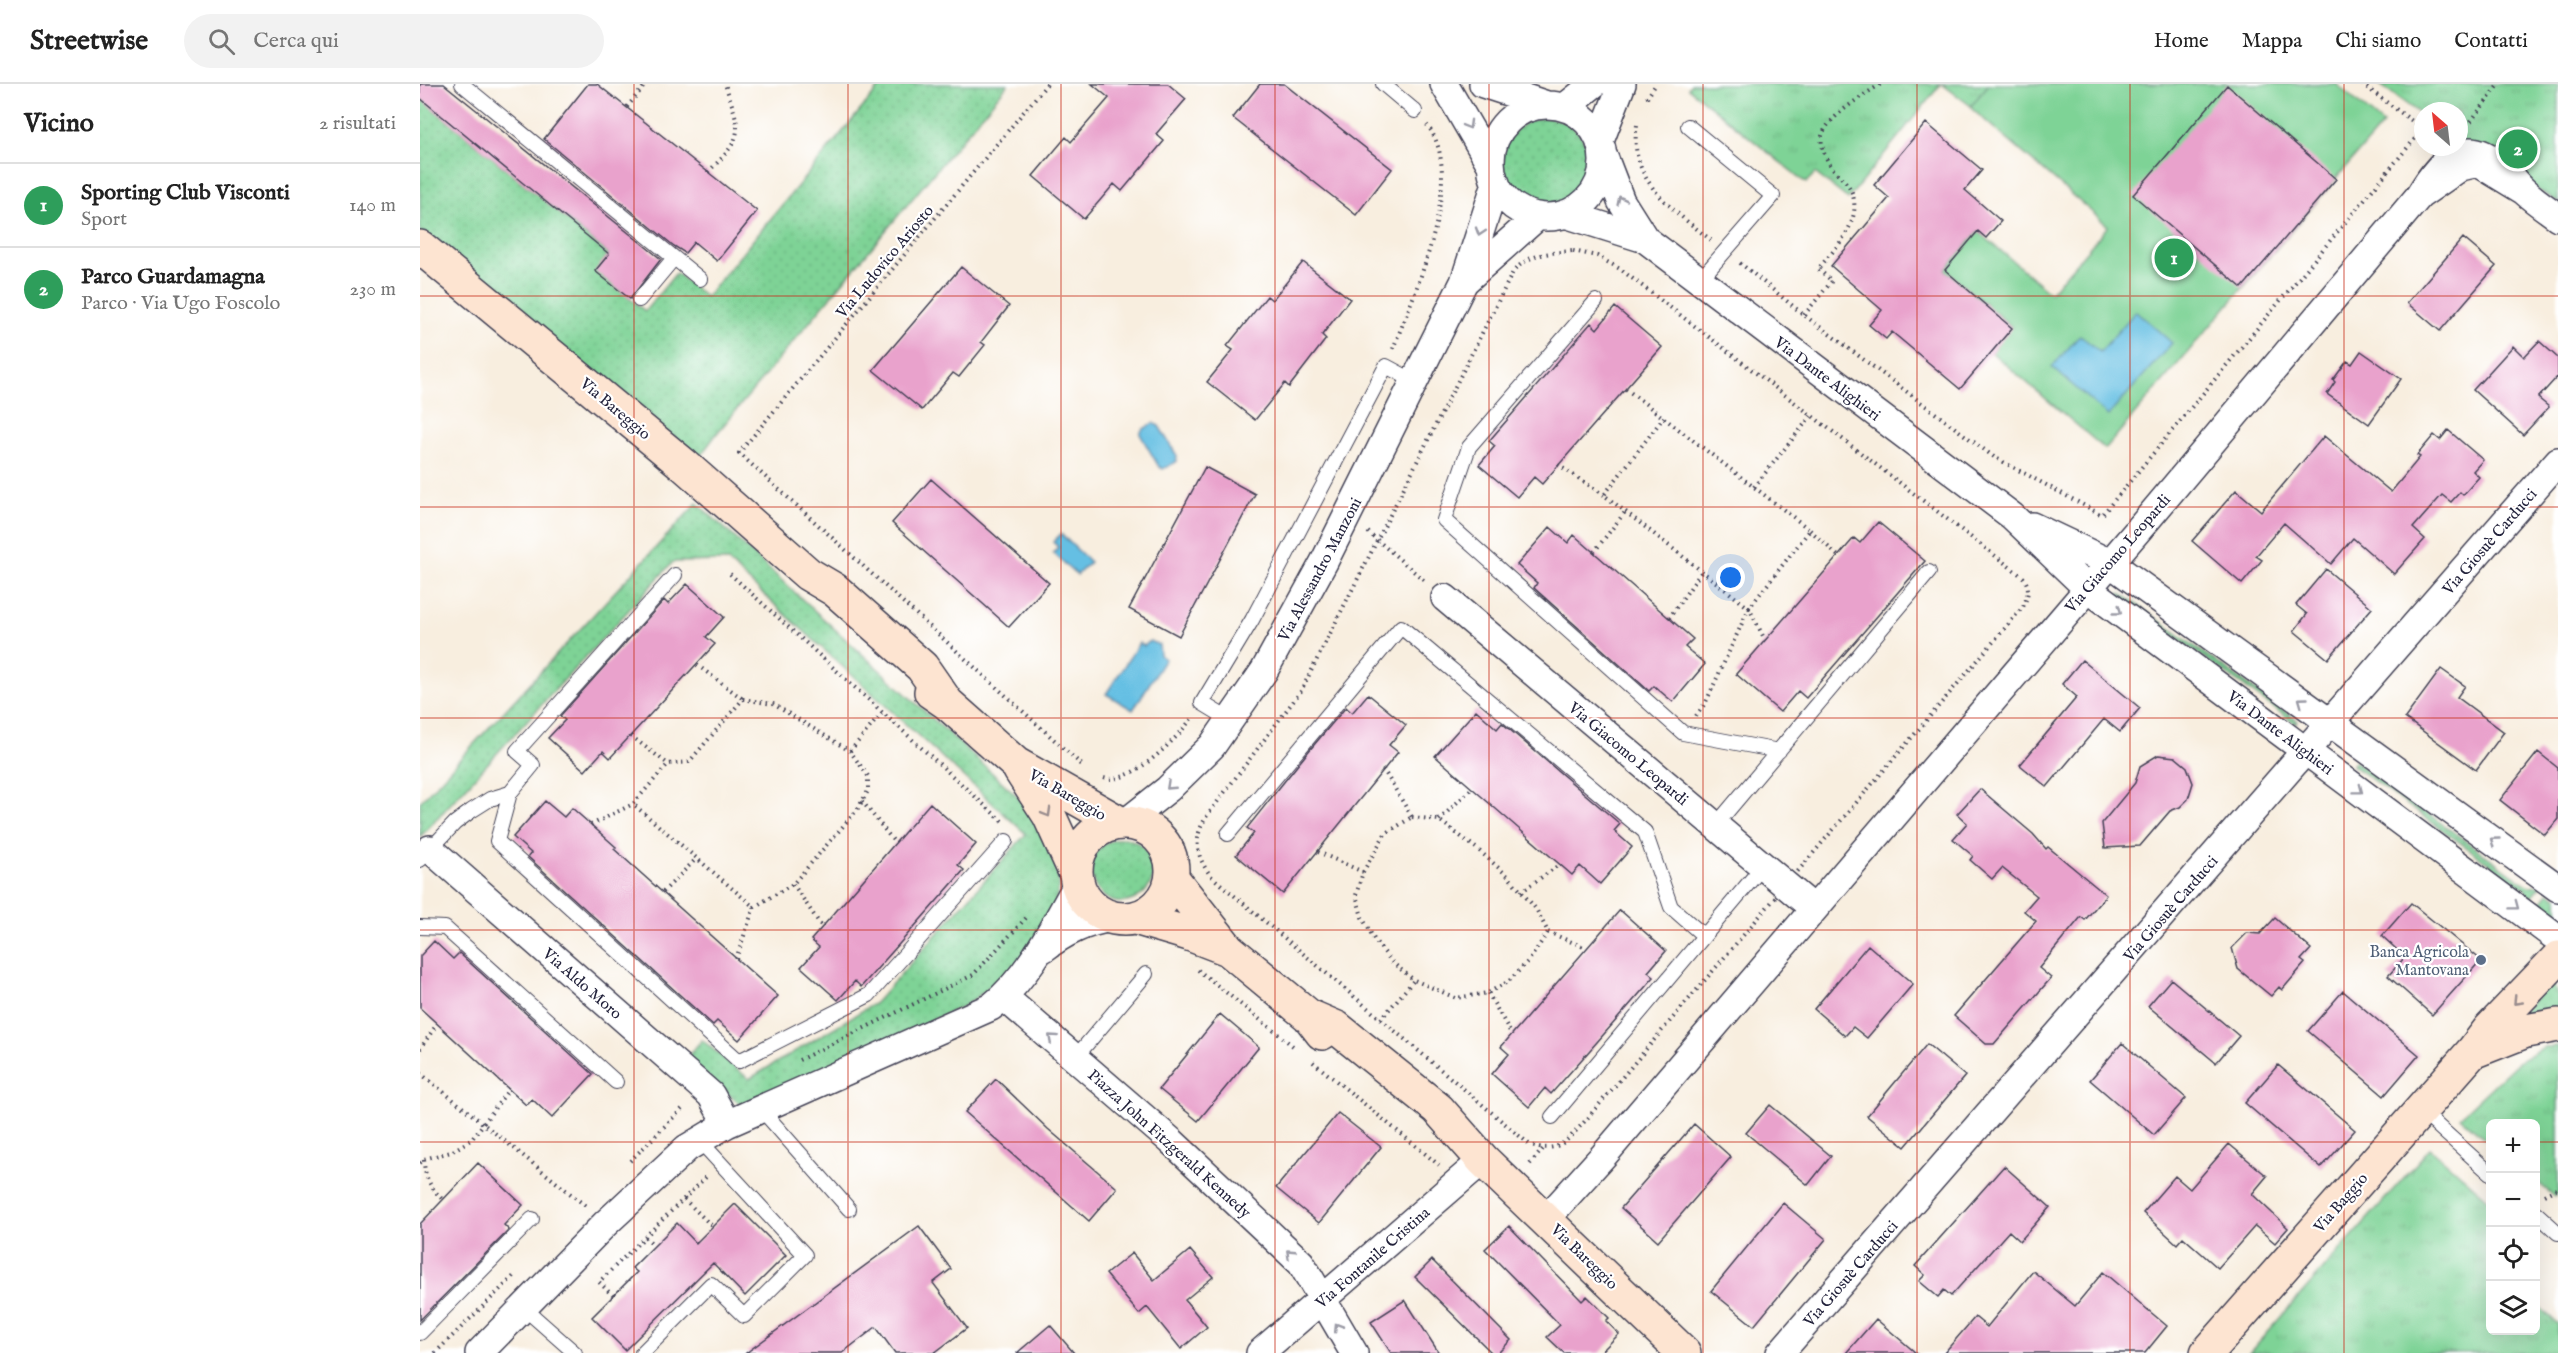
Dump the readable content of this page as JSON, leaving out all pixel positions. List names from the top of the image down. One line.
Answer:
{"streets":{"street":["Via Dante Alighieri","Via Bareggio","Via Giosuè Carducci","Via Giacomo Leopardi","Via Alessandro Manzoni","Via Aldo Moro","Piazza John Fitzgerald Kennedy","Via Baggio","Via Fontanile Cristina"],"path":["Via Ludovico Ariosto"]},"crossings":[["Via Dante Alighieri","Via Giosuè Carducci"],["Via Dante Alighieri","Via Giacomo Leopardi"],["Via Dante Alighieri","Via Alessandro Manzoni"],["Via Bareggio","Via Giacomo Leopardi"],["Via Bareggio","Via Alessandro Manzoni"],["Via Bareggio","Via Fontanile Cristina"],["Piazza John Fitzgerald Kennedy","Via Fontanile Cristina"]],"one_way":["Piazza John Fitzgerald Kennedy"],"places":["Banca Agricola Mantovana"],"north":"top left","page":{"header":"Streetwise","search":"Cerca qui","nav":["Home","Mappa","Chi siamo","Contatti"],"heading":["Vicino","2 risultati"],"pins":["2","1"],"list":[{"mark":"1","name":"Sporting Club Visconti","note":"Sport","value":"140 m"},{"mark":"2","name":"Parco Guardamagna","note":"Parco · Via Ugo Foscolo","value":"230 m"}],"map_buttons":["+","−"]}}
